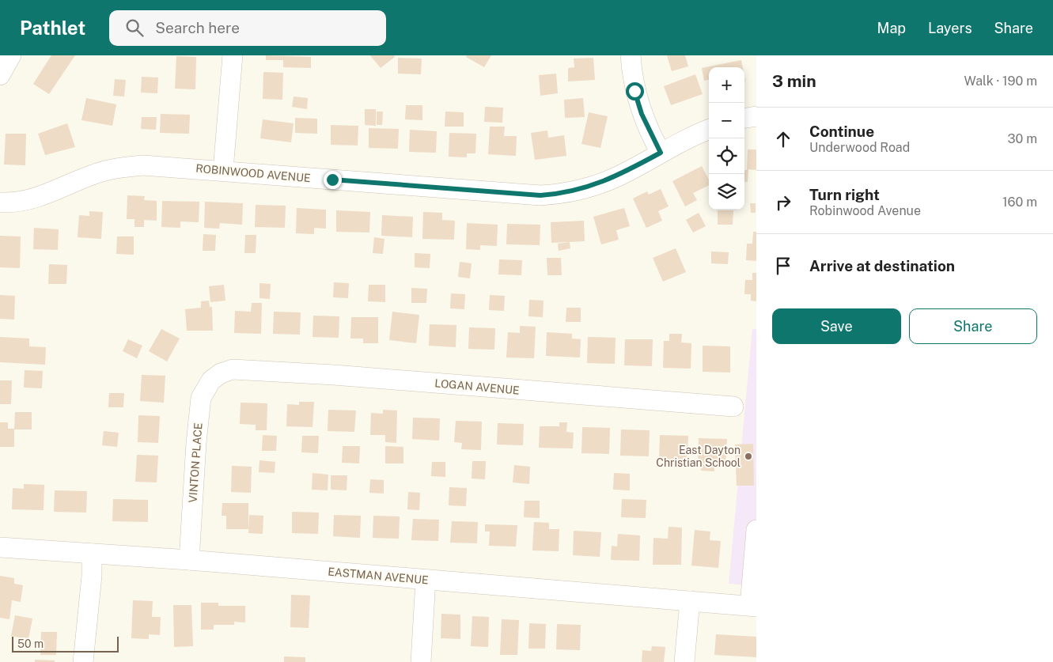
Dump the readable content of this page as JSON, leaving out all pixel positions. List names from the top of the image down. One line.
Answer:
{"streets":{"street":["ROBINWOOD AVENUE","LOGAN AVENUE","VINTON PLACE","EASTMAN AVENUE"]},"crossings":[["LOGAN AVENUE","VINTON PLACE"],["VINTON PLACE","EASTMAN AVENUE"]],"places":["East Dayton Christian School"],"scale_bar":"50 m","page":{"header":"Pathlet","search":"Search here","nav":["Map","Layers","Share"],"heading":["3 min","Walk · 190 m"],"map_buttons":["+","−"],"list":[["Continue","Underwood Road","30 m"],["Turn right","Robinwood Avenue","160 m"],"Arrive at destination"],"buttons":["Save","Share"],"scale":"50 m"}}
